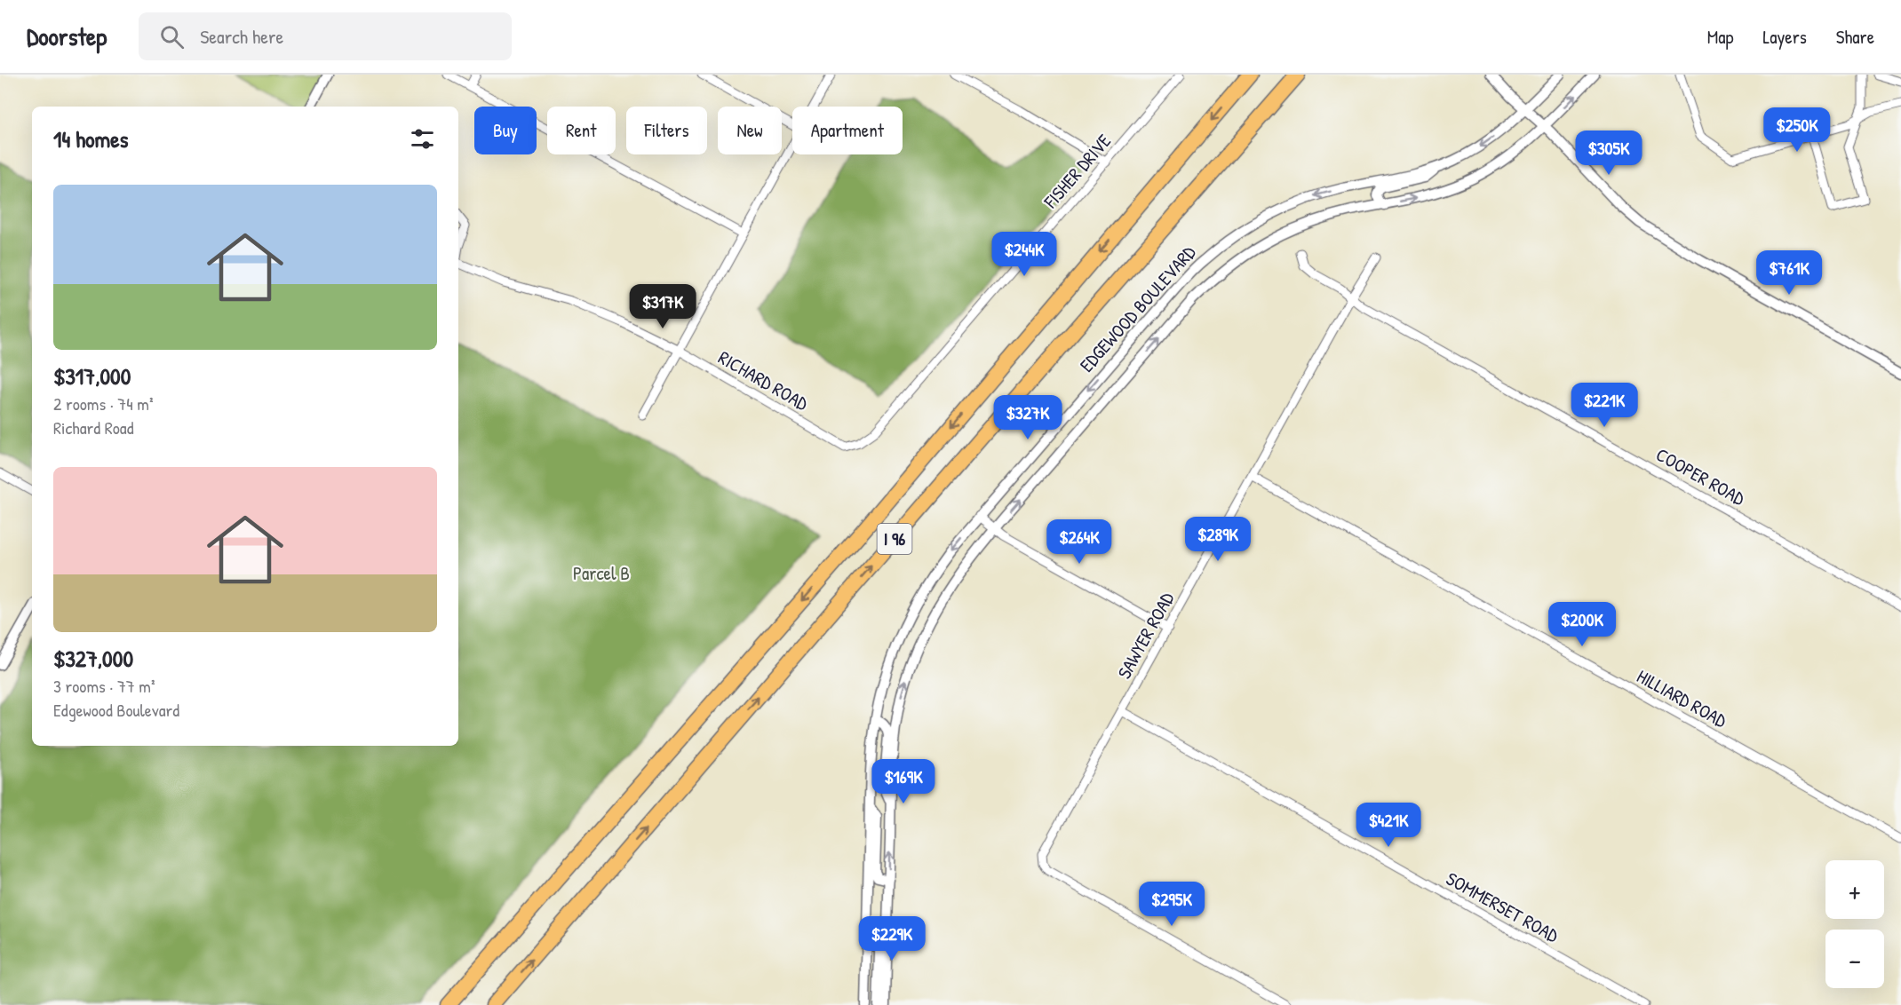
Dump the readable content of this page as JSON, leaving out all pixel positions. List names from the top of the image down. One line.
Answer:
{"streets":{"highway":["I 96"],"street":["FISHER DRIVE","EDGEWOOD BOULEVARD","RICHARD ROAD","COOPER ROAD","SAWYER ROAD","HILLIARD ROAD","SOMMERSET ROAD"]},"crossings":[["FISHER DRIVE","RICHARD ROAD"],["COOPER ROAD","SAWYER ROAD"],["SAWYER ROAD","HILLIARD ROAD"],["SAWYER ROAD","SOMMERSET ROAD"]],"parks":["Parcel B"],"page":{"header":"Doorstep","search":"Search here","nav":["Map","Layers","Share"],"chip":["Buy","Rent","Filters","New","Apartment"],"heading":"14 homes","price":["$250K","$305K","$244K","$761K","$317K","$221K","$327K","$289K","$264K","$200K","$169K","$421K","$295K","$229K"],"list":[{"name":"$317,000","note":"2 rooms · 74 m² · Richard Road"},{"name":"$327,000","note":"3 rooms · 77 m² · Edgewood Boulevard"}],"map_buttons":["+","−"]}}
